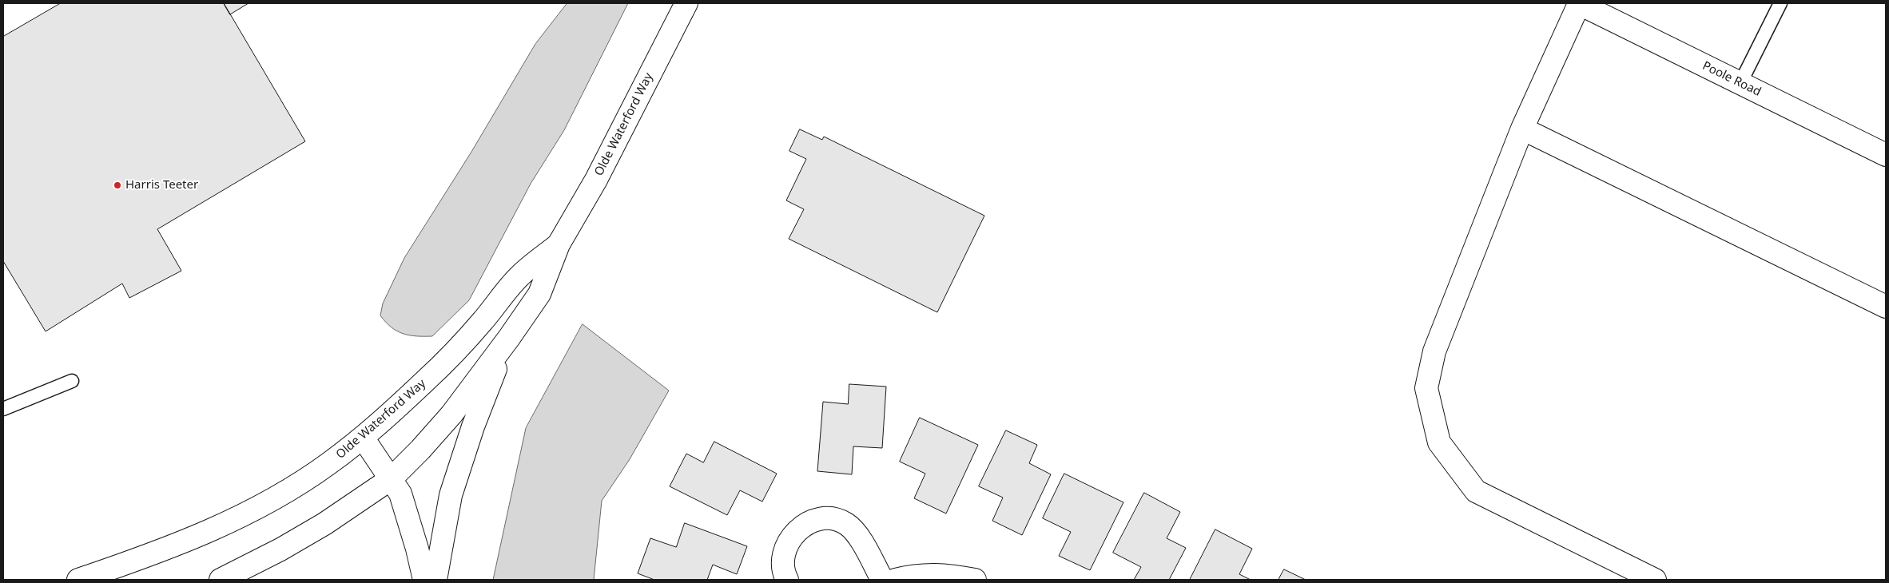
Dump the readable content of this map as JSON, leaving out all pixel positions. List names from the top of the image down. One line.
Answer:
{"streets":{"street":["Poole Road","Olde Waterford Way"]},"places":["Harris Teeter"]}
